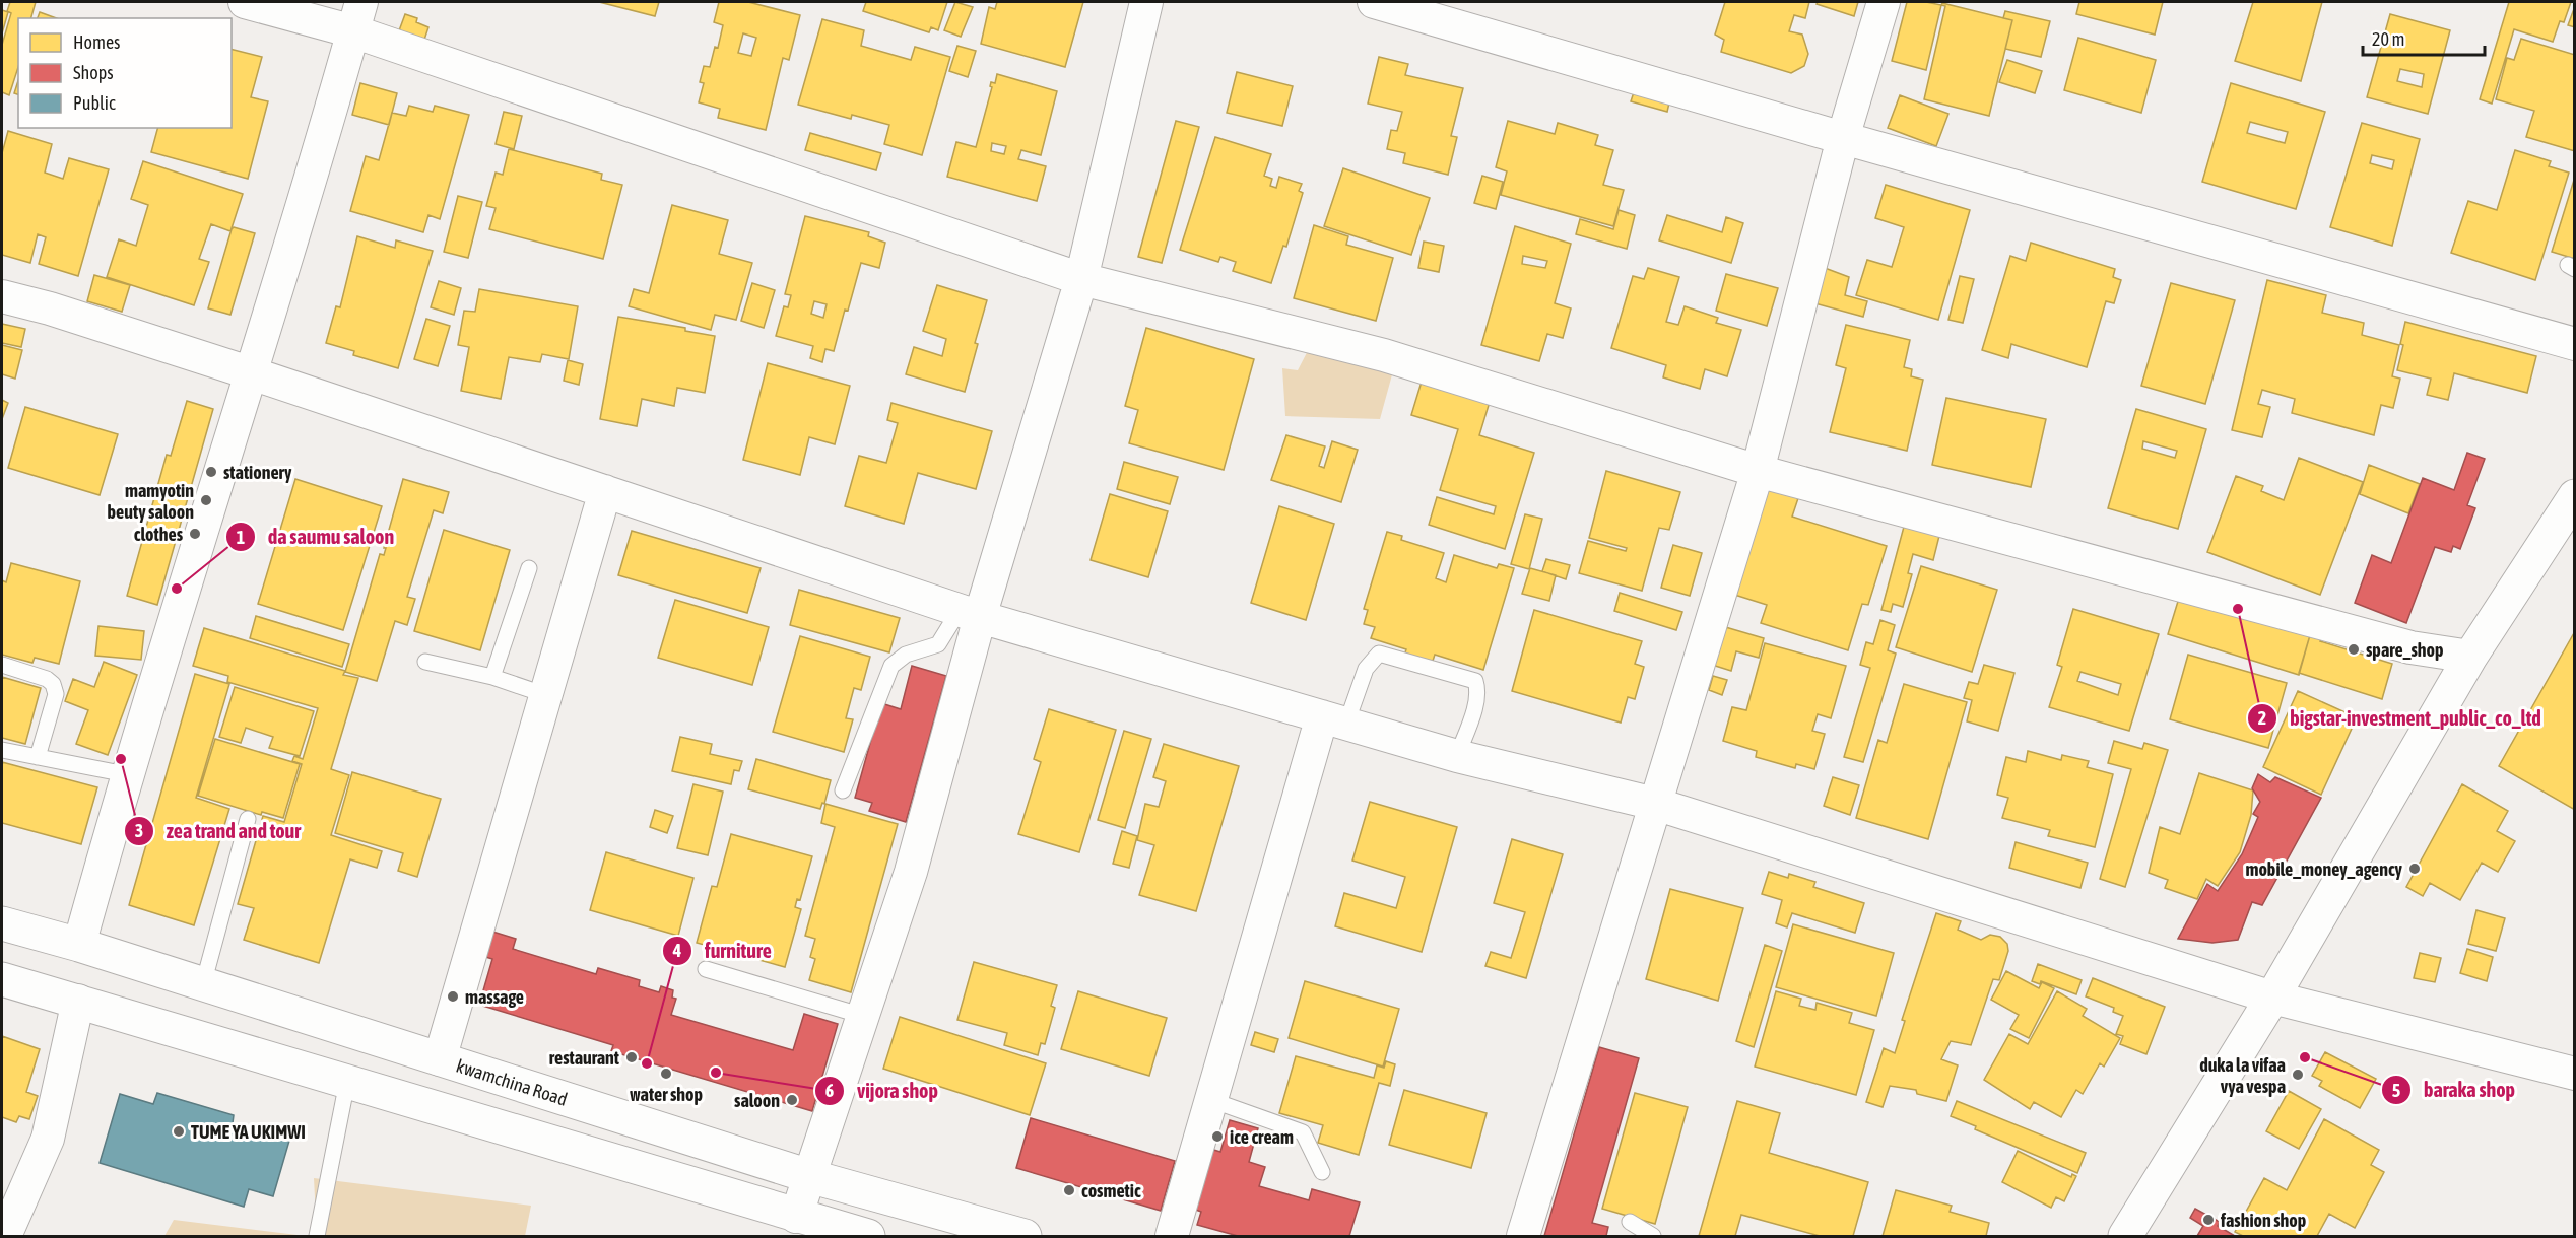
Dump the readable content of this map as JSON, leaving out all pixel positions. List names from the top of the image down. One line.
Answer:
{"streets":{"main road":["kwamchina Road"]},"places":["stationery","mamyotin beuty saloon","clothes","da saumu saloon","bigstar-investment_public_co_ltd","spare_shop","zea trand and tour","mobile_money_agency","massage","restaurant","baraka shop","furniture","vijora shop","water shop","duka la vifaa vya vespa","saloon","TUME YA UKIMWI","ice cream","cosmetic","fashion shop"],"legend":["Homes","Shops","Public"],"scale_bar":"20 m"}
